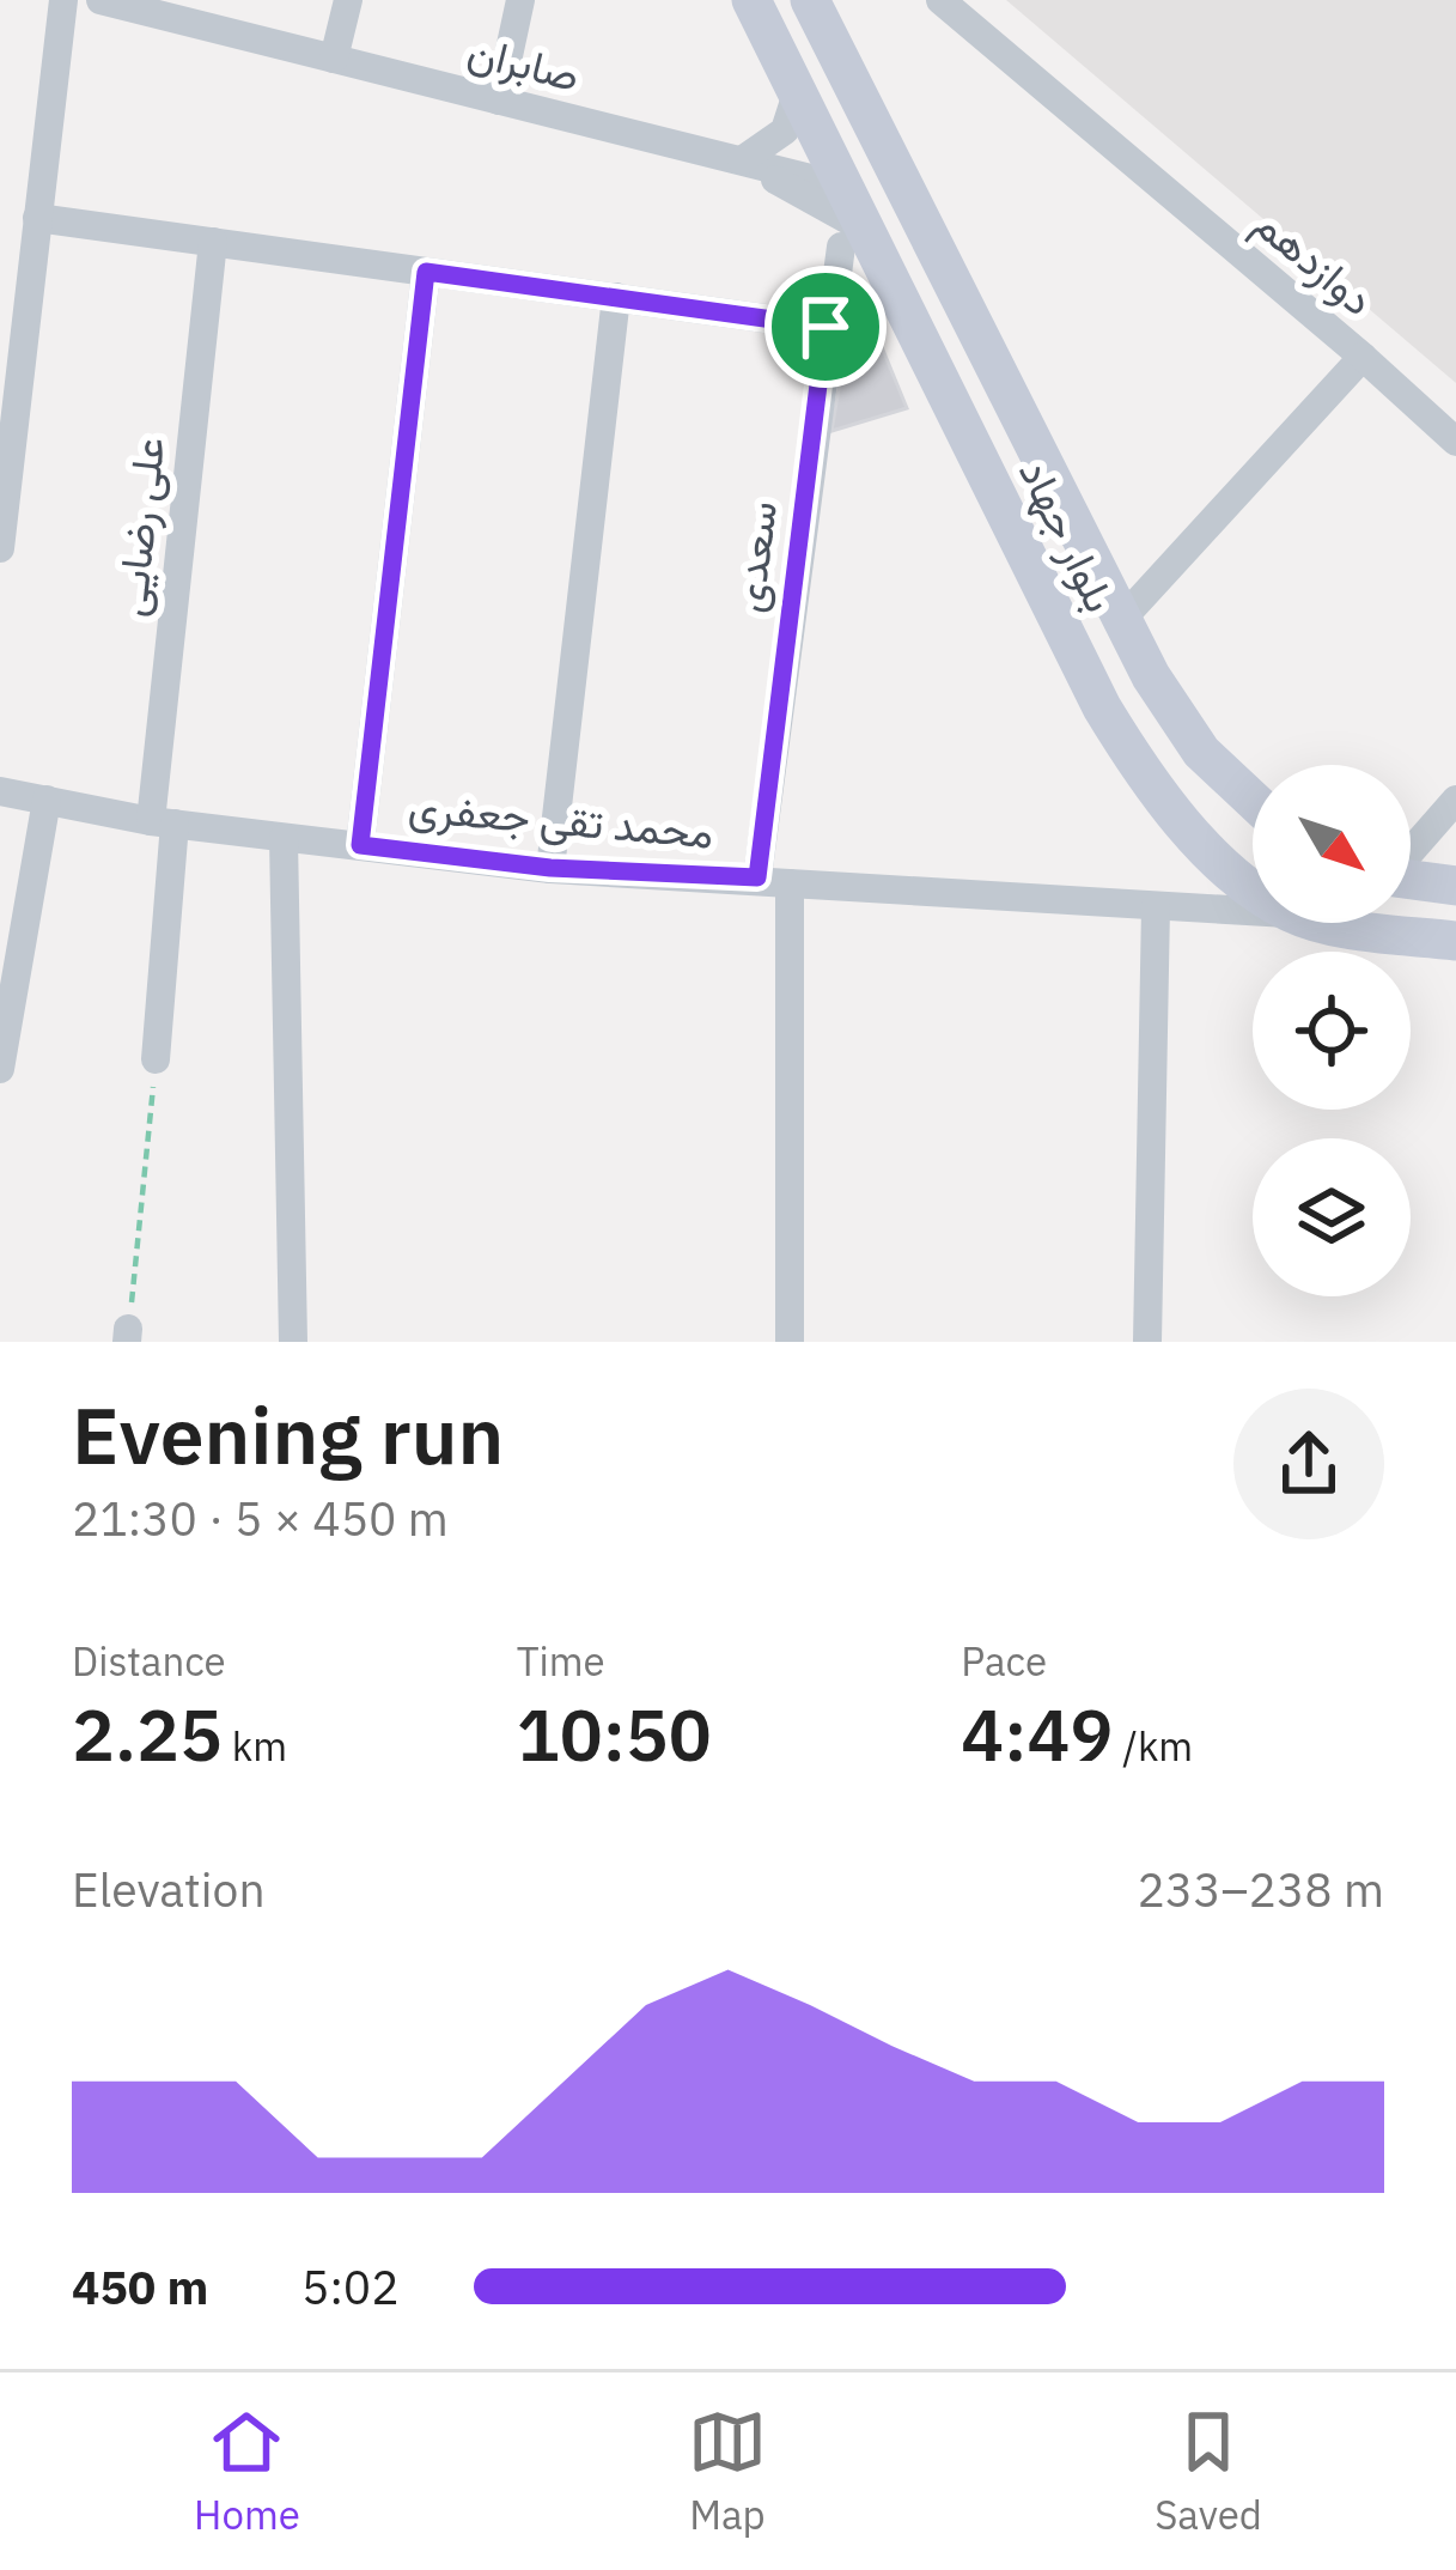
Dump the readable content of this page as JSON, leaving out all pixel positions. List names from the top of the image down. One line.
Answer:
{"streets":{"main road":["بلوار جهاد"],"street":["صابران","دوازدهم","علی رضایی","سعدی","محمد تقی جعفری"]},"crossings":[["صابران","بلوار جهاد"],["دوازدهم","بلوار جهاد"],["علی رضایی","محمد تقی جعفری"],["بلوار جهاد","سعدی"],["سعدی","محمد تقی جعفری"]],"north":"bottom right","page":{"heading":["Evening run","21:30 · 5 × 450 m"],"stats":[["Distance","2.25 km"],["Time","10:50"],["Pace","4:49 /km"]],"chart":["Elevation","233–238 m"],"list":[{"name":"450 m","note":"5:02"}],"tabs":["Home","Map","Saved"]}}
